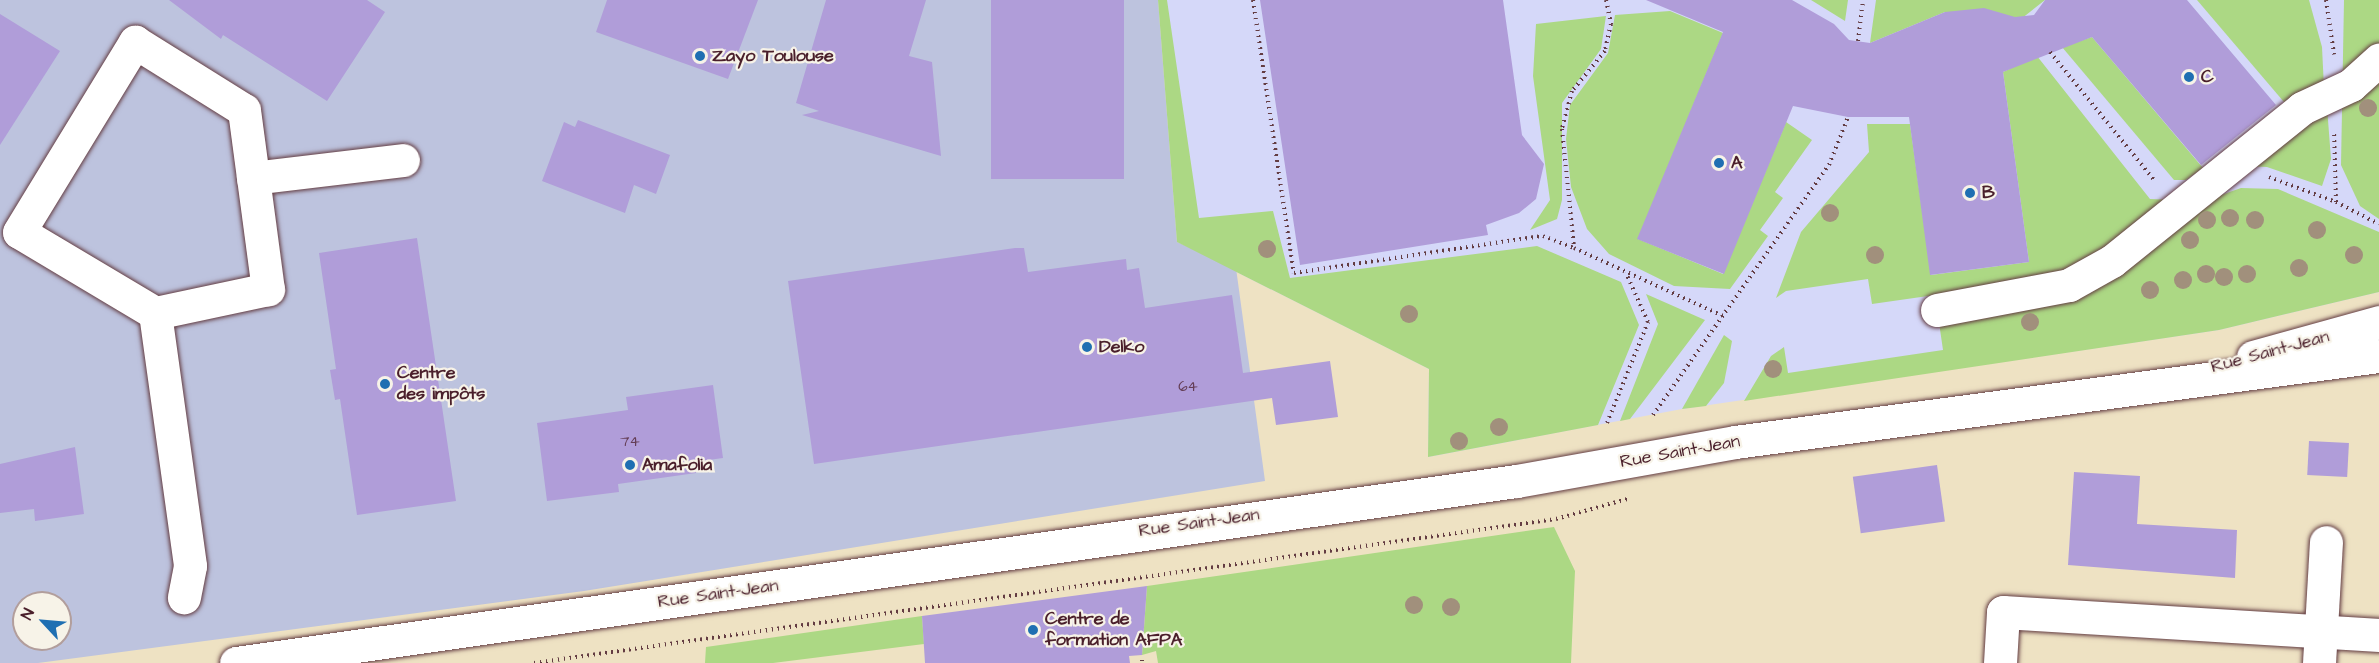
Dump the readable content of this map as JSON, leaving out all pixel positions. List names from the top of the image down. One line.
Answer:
{"streets":{"street":["Rue Saint-Jean"]},"places":["Zayo Toulouse","C","A","B","Delko","Centre des impôts","Amafolia","Centre de formation AFPA"],"house_numbers":["64","74"],"north":"top left"}
